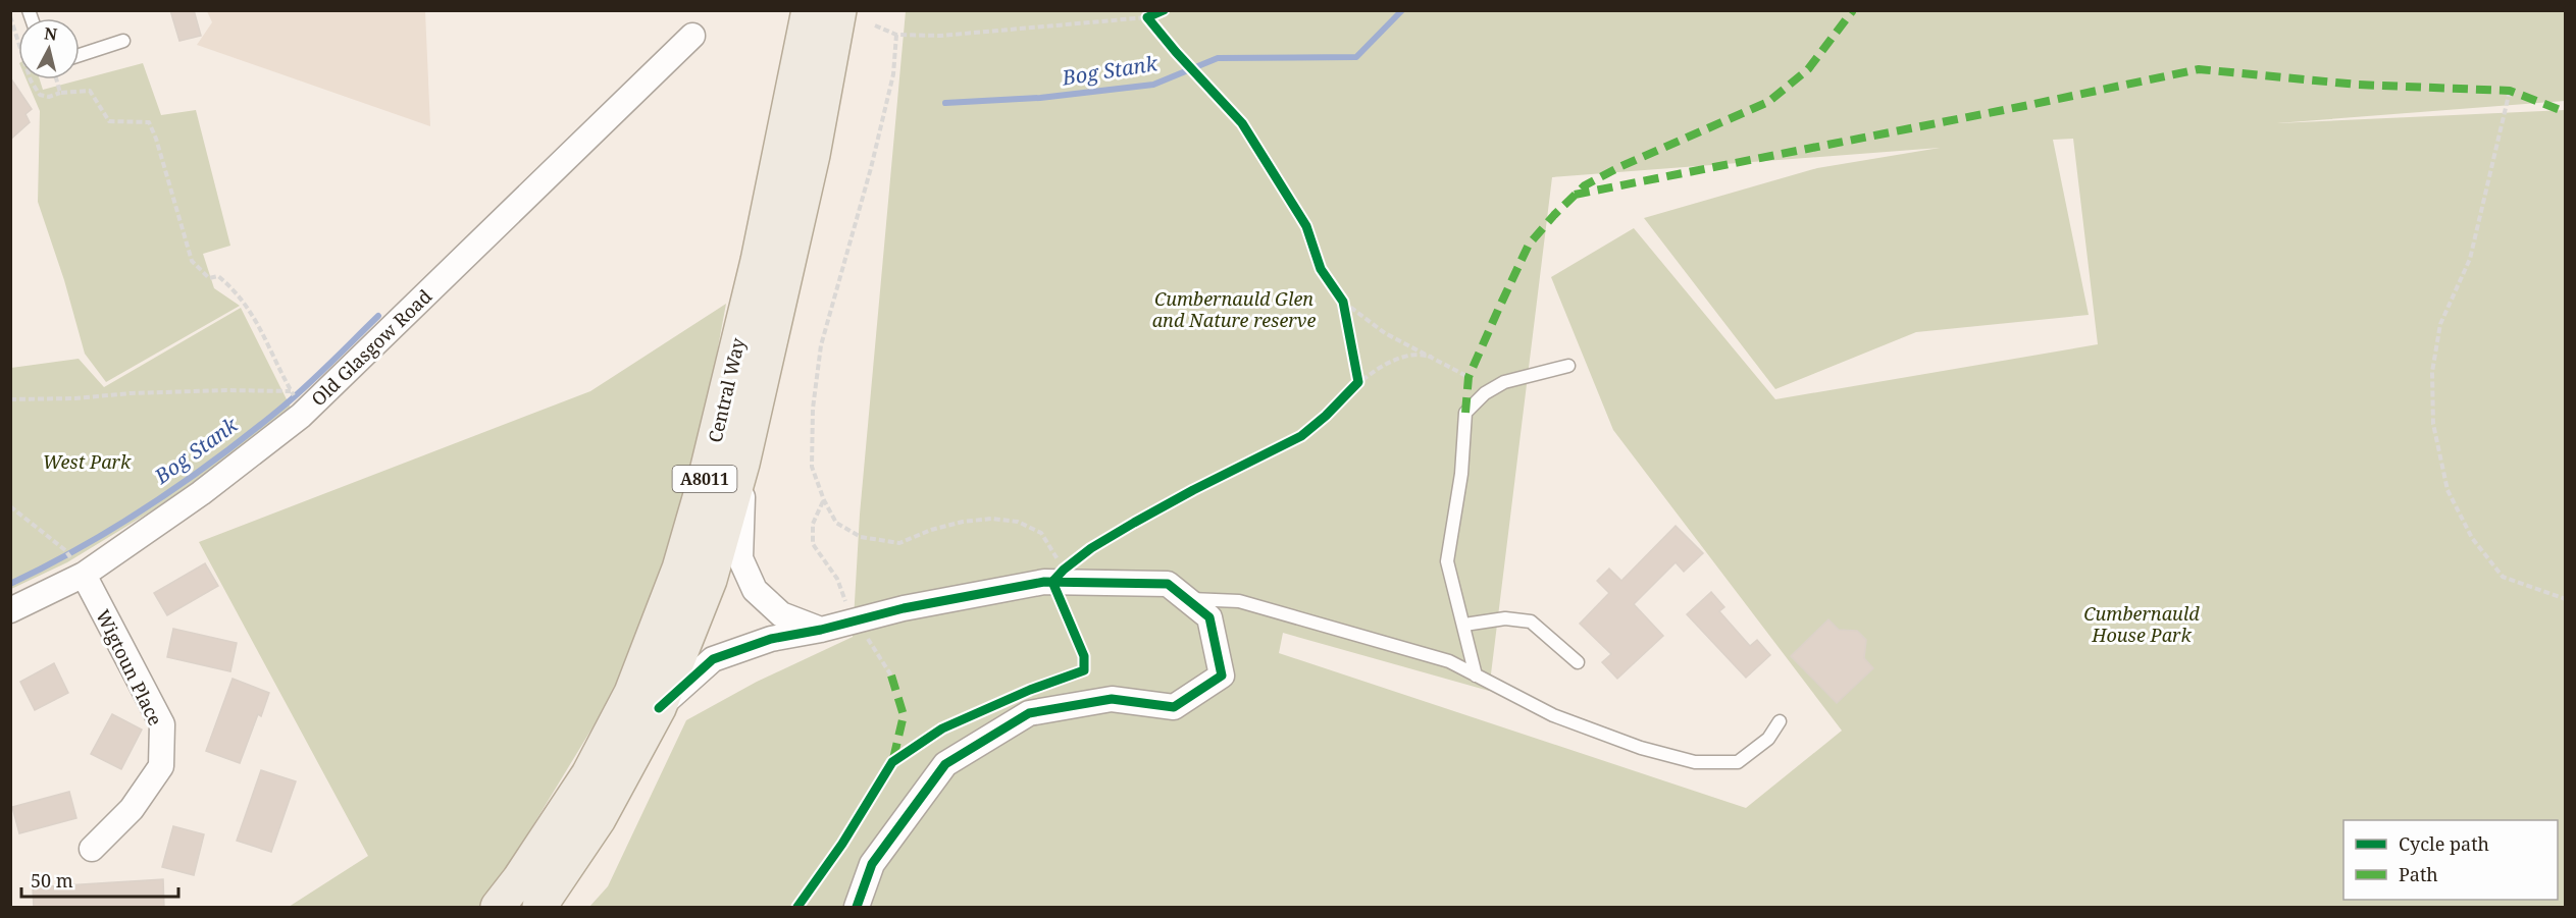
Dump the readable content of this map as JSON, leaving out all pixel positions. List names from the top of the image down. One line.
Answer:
{"streets":{"main road":["Central Way","A8011"],"street":["Old Glasgow Road","Wigtoun Place"]},"crossings":[["Old Glasgow Road","Wigtoun Place"]],"water":["Bog Stank"],"parks":["Cumbernauld Glen and Nature reserve","West Park","Cumbernauld House Park"],"legend":["Cycle path","Path"],"scale_bar":"50 m","north":"top"}
